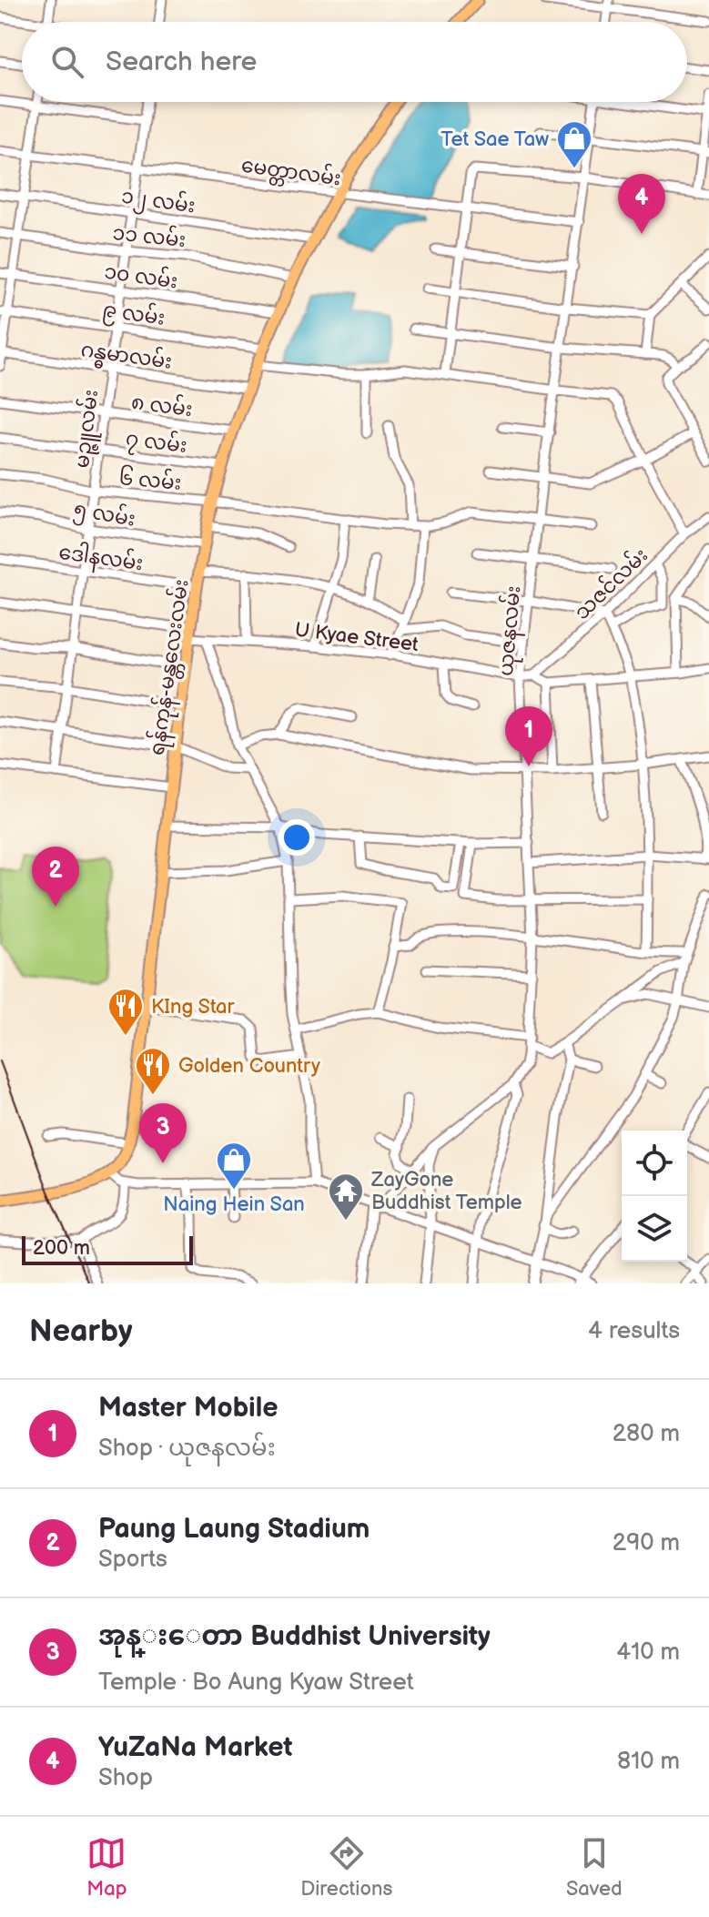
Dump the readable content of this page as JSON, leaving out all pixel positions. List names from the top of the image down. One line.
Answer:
{"streets":{"main road":["ရန်ကုန်-မန္တလေးလမ်း"],"street":["မေတ္တာလမ်း","၁၂ လမ်း","၁၁ လမ်း","၁၀ လမ်း","၉ လမ်း","ဂန္ဓမာလမ်း","၈ လမ်း","မဉ္ဇူလမ်း","၇ လမ်း","၆ လမ်း","၅ လမ်း","ဒေါနလမ်း","သဇင်လမ်း","ယုဇနလမ်း","U Kyae Street"]},"crossings":[["မေတ္တာလမ်း","မဉ္ဇူလမ်း"],["မေတ္တာလမ်း","ယုဇနလမ်း"],["မေတ္တာလမ်း","ရန်ကုန်-မန္တလေးလမ်း"],["၁၂ လမ်း","မဉ္ဇူလမ်း"],["၁၂ လမ်း","ရန်ကုန်-မန္တလေးလမ်း"],["၁၁ လမ်း","မဉ္ဇူလမ်း"],["၁၁ လမ်း","ရန်ကုန်-မန္တလေးလမ်း"],["၁၀ လမ်း","မဉ္ဇူလမ်း"],["၁၀ လမ်း","ရန်ကုန်-မန္တလေးလမ်း"],["၉ လမ်း","မဉ္ဇူလမ်း"],["၉ လမ်း","ရန်ကုန်-မန္တလေးလမ်း"],["ဂန္ဓမာလမ်း","မဉ္ဇူလမ်း"],["ဂန္ဓမာလမ်း","ရန်ကုန်-မန္တလေးလမ်း"],["၈ လမ်း","မဉ္ဇူလမ်း"],["၈ လမ်း","ရန်ကုန်-မန္တလေးလမ်း"],["မဉ္ဇူလမ်း","၇ လမ်း"],["မဉ္ဇူလမ်း","၆ လမ်း"],["မဉ္ဇူလမ်း","၅ လမ်း"],["မဉ္ဇူလမ်း","ဒေါနလမ်း"],["မဉ္ဇူလမ်း","U Kyae Street"],["၇ လမ်း","ရန်ကုန်-မန္တလေးလမ်း"],["၆ လမ်း","ယုဇနလမ်း"],["၆ လမ်း","ရန်ကုန်-မန္တလေးလမ်း"],["၅ လမ်း","ရန်ကုန်-မန္တလေးလမ်း"],["ဒေါနလမ်း","ရန်ကုန်-မန္တလေးလမ်း"],["သဇင်လမ်း","U Kyae Street"],["ယုဇနလမ်း","U Kyae Street"],["U Kyae Street","ရန်ကုန်-မန္တလေးလမ်း"]],"places":{"shop":["Tet Sae Taw","Naing Hein San"],"restaurant":["KIng Star","Golden Country"],"temple":["ZayGone Buddhist Temple"]},"scale_bar":"200 m","page":{"search":"Search here","pins":["4","1","2","3"],"scale":"200 m","heading":["Nearby","4 results"],"list":[{"mark":"1","name":"Master Mobile","note":"Shop · ယုဇနလမ်း","value":"280 m"},{"mark":"2","name":"Paung Laung Stadium","note":"Sports","value":"290 m"},{"mark":"3","name":"အုန္းေတာ Buddhist University","note":"Temple · Bo Aung Kyaw Street","value":"410 m"},{"mark":"4","name":"YuZaNa Market","note":"Shop","value":"810 m"}],"nav":["Map","Directions","Saved"]}}
